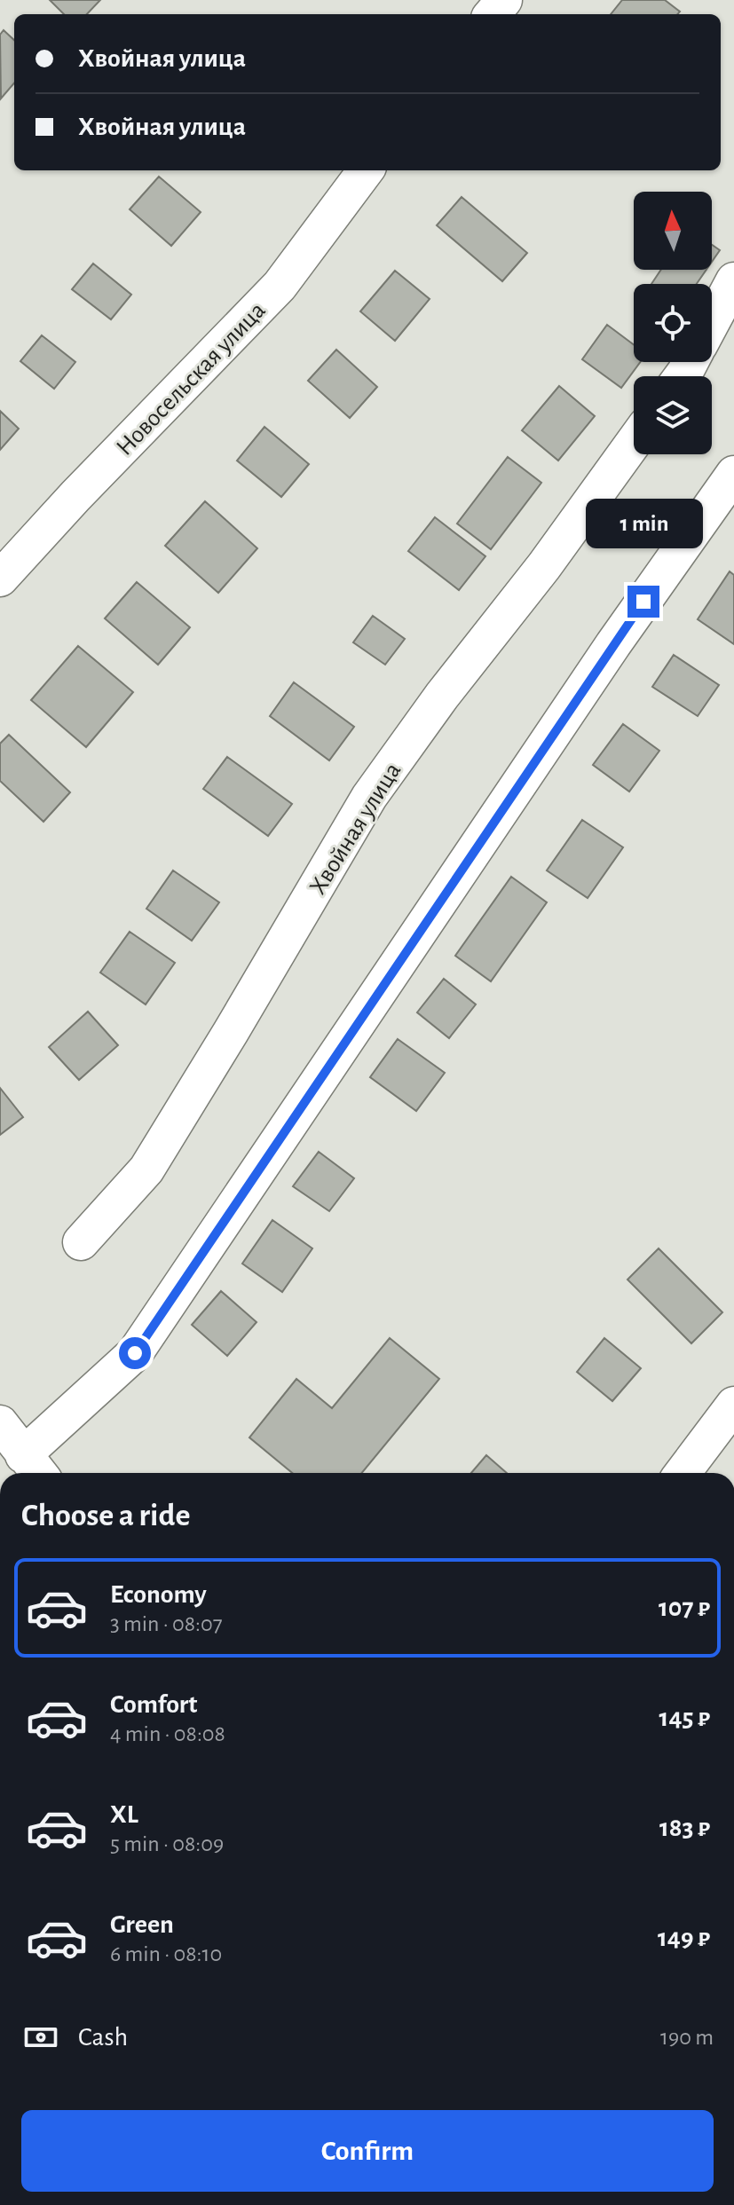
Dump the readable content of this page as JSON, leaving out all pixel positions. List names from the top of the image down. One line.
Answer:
{"streets":{"street":["Новосельская улица","Хвойная улица"]},"north":"top","page":{"banner":["Хвойная улица","Хвойная улица"],"bubble":"1 min","heading":"Choose a ride","list":[{"name":"Economy","note":"3 min · 08:07","value":"107 ₽"},{"name":"Comfort","note":"4 min · 08:08","value":"145 ₽"},{"name":"XL","note":"5 min · 08:09","value":"183 ₽"},{"name":"Green","note":"6 min · 08:10","value":"149 ₽"}],"pay":["Cash","190 m"],"buttons":"Confirm"}}
